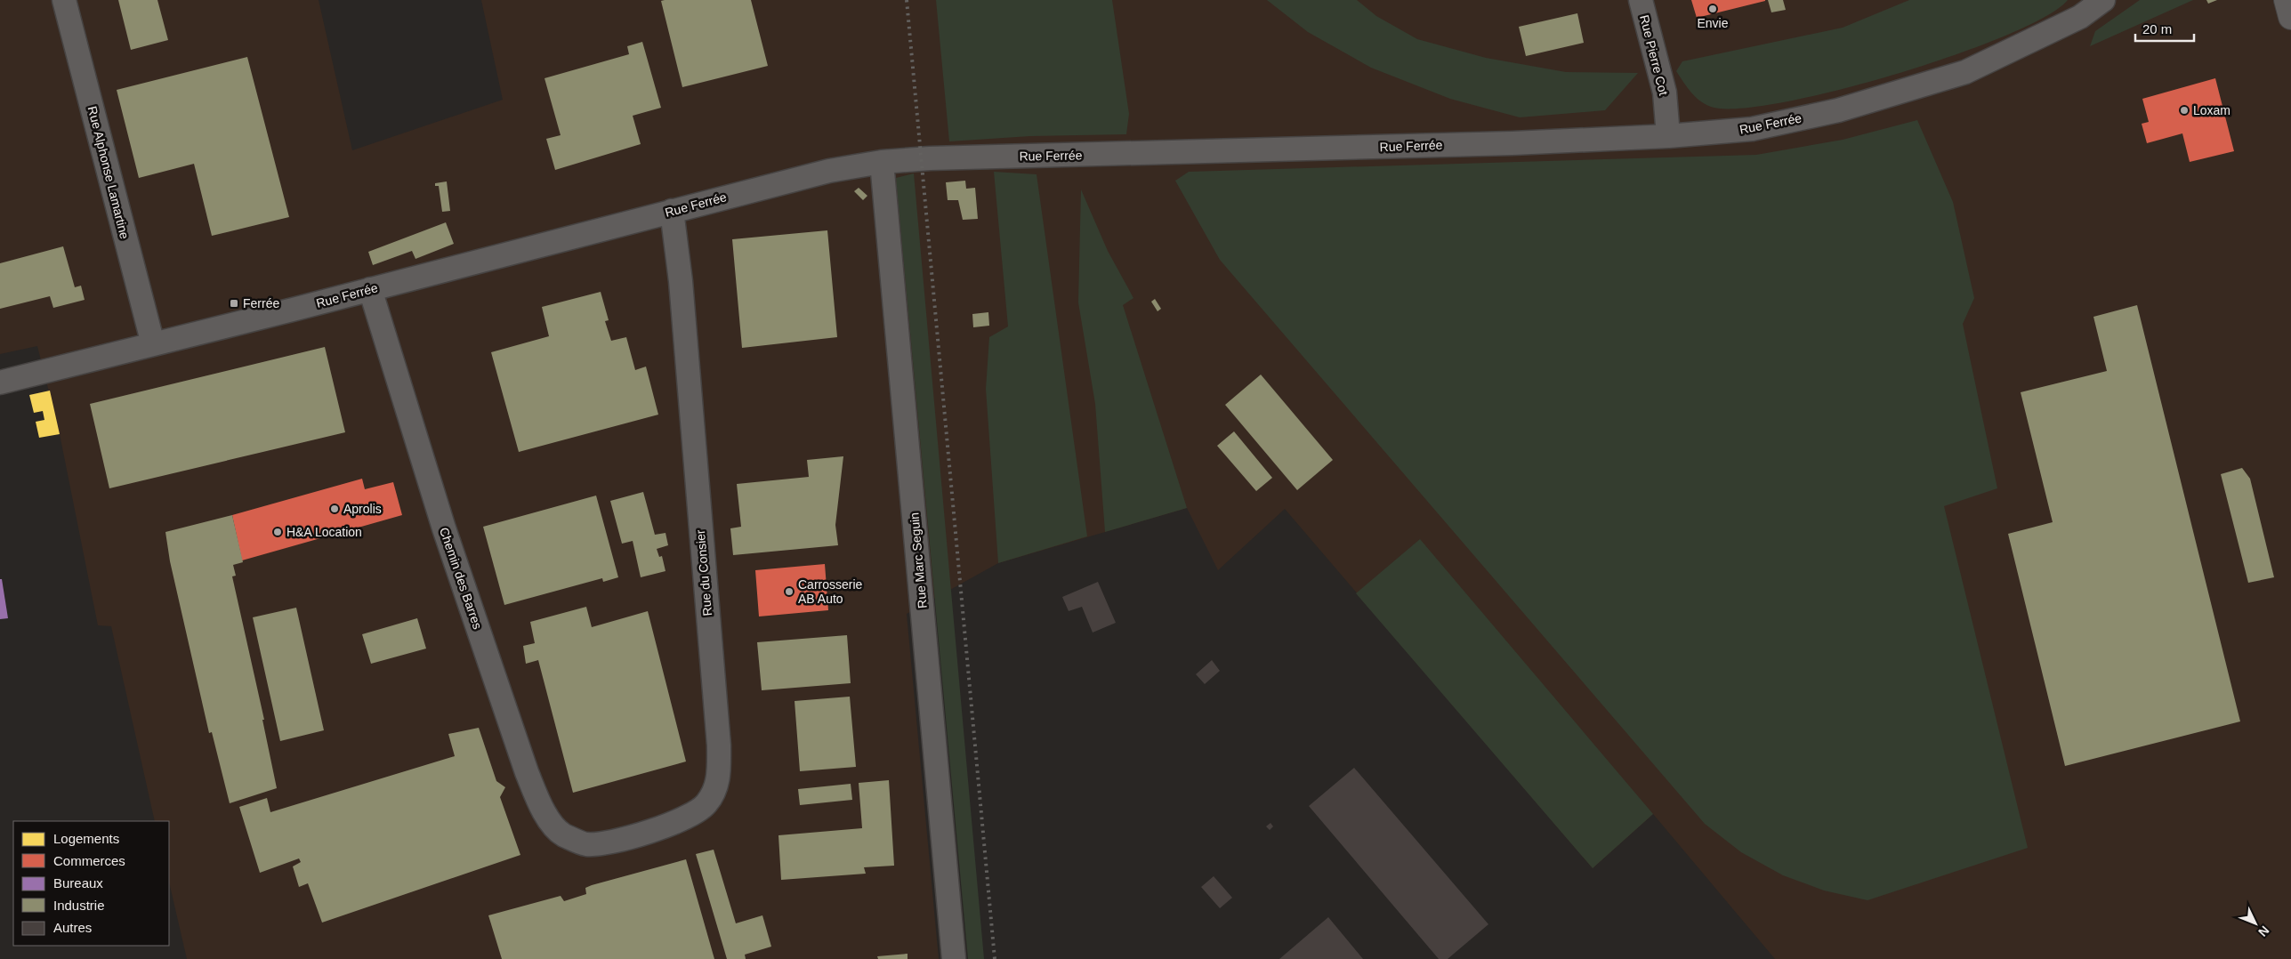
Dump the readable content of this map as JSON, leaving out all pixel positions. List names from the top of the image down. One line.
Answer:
{"streets":{"street":["Rue Pierre Cot","Rue Ferrée","Rue Alphonse Lamartine","Rue Marc Seguin","Rue du Consier","Chemin des Barres"]},"crossings":[["Rue Pierre Cot","Rue Ferrée"],["Rue Ferrée","Rue Alphonse Lamartine"],["Rue Ferrée","Rue Marc Seguin"],["Rue Ferrée","Rue du Consier"],["Rue Ferrée","Chemin des Barres"],["Rue du Consier","Chemin des Barres"]],"places":{"other":["Envie","Loxam","Aprolis","H&A Location","Carrosserie AB Auto"],"transit":["Ferrée"]},"legend":["Logements","Commerces","Bureaux","Industrie","Autres"],"scale_bar":"20 m","north":"bottom right"}
